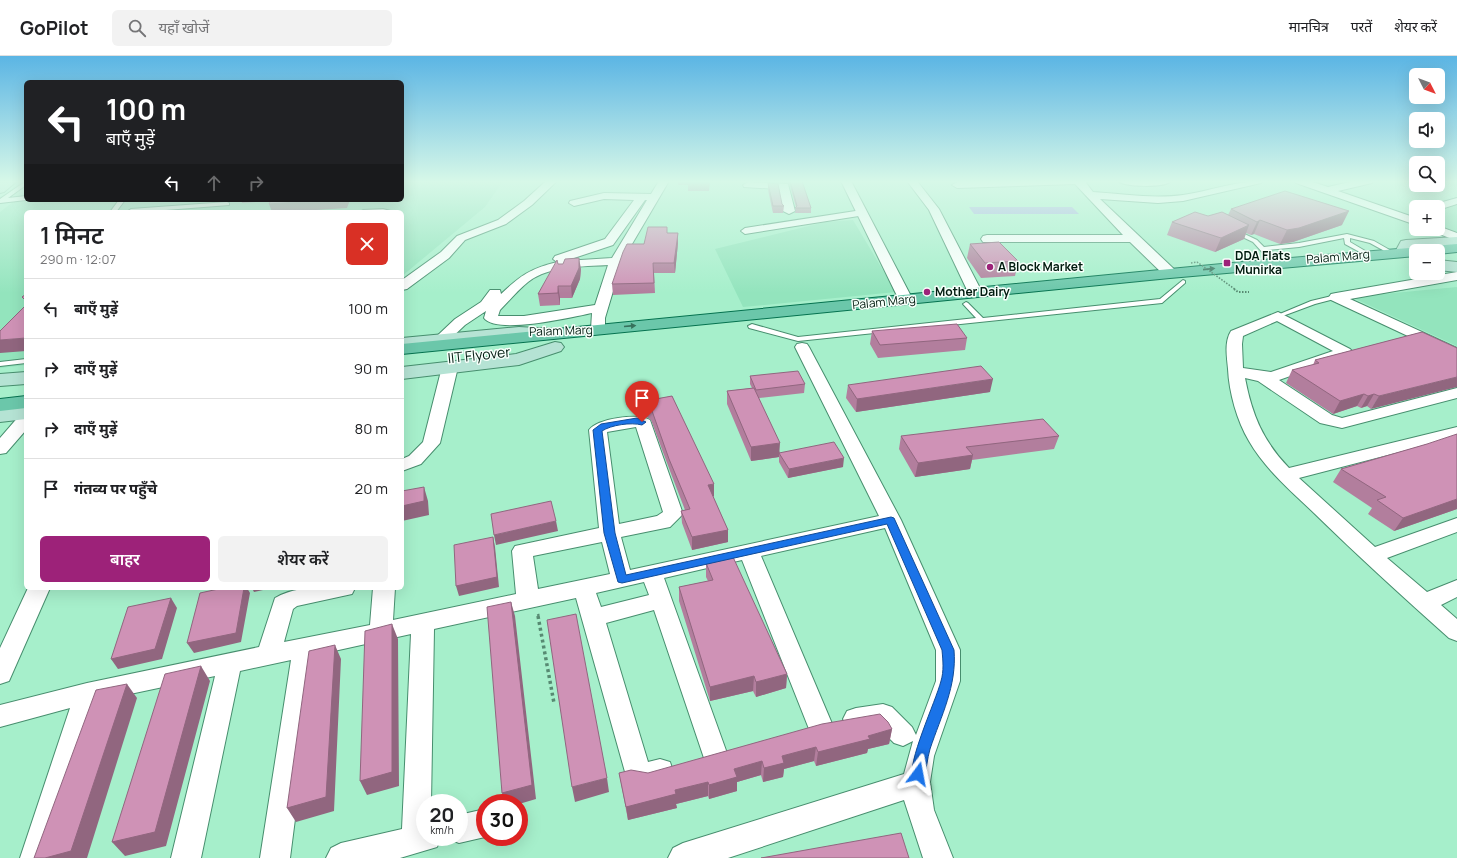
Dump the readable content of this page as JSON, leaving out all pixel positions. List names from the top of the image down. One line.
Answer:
{"streets":{"main road":["Palam Marg","IIT Flyover"]},"crossings":[["Palam Marg","IIT Flyover"]],"places":{"transit":["DDA Flats Munirka"],"other":["A Block Market","Mother Dairy"]},"north":"bottom right","page":{"header":"GoPilot","search":"यहाँ खोजें","nav":["मानचित्र","परतें","शेयर करें"],"map_buttons":["+","−"],"turn":["100 m","बाएँ मुड़ें"],"heading":["1 मिनट","290 m · 12:07"],"list":[{"name":"बाएँ मुड़ें","value":"100 m"},{"name":"दाएँ मुड़ें","value":"90 m"},{"name":"दाएँ मुड़ें","value":"80 m"},{"name":"गंतव्य पर पहुँचे","value":"20 m"}],"buttons":["बाहर","शेयर करें"],"speed":"20 km/h","limit":"30"}}
